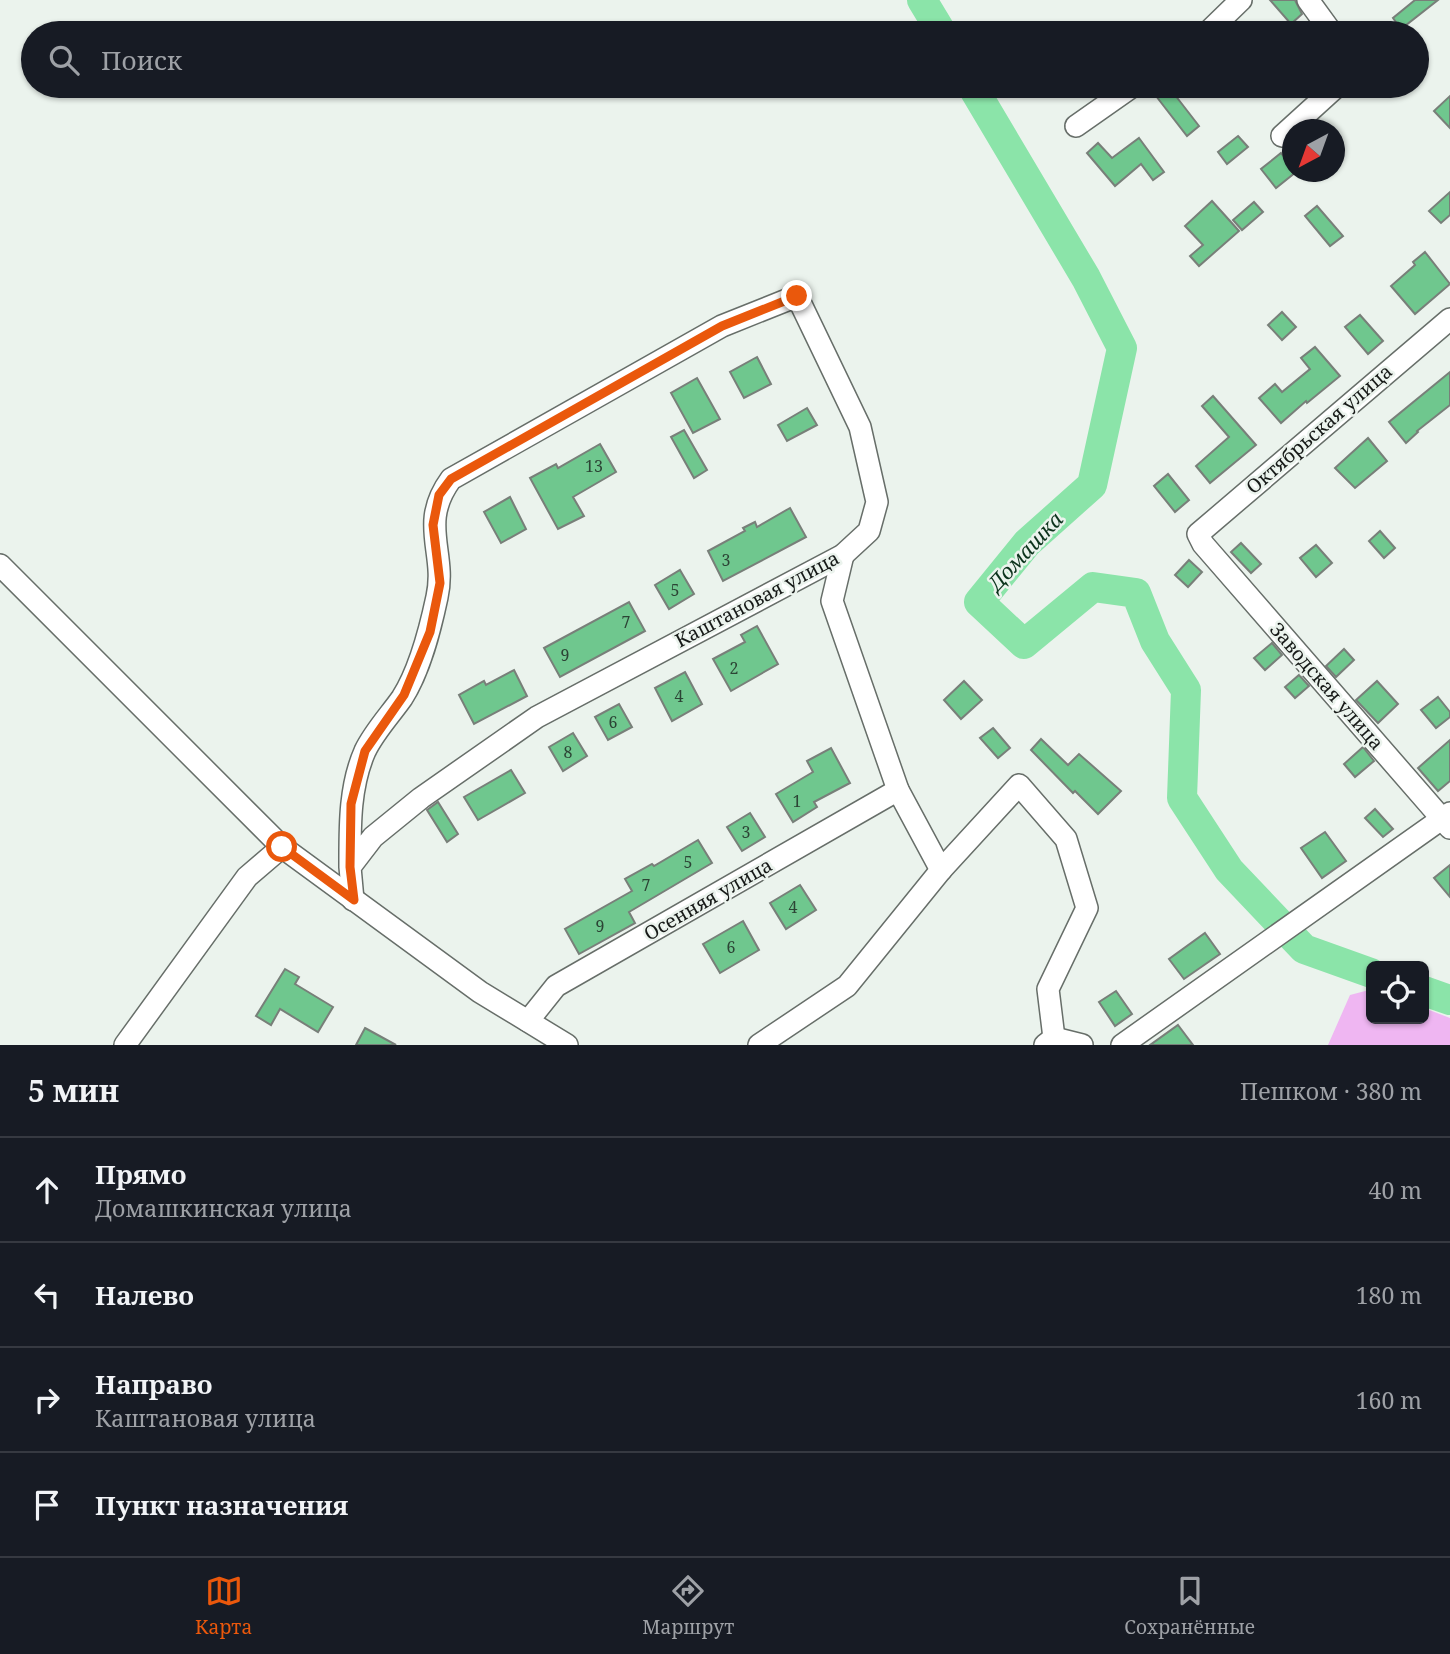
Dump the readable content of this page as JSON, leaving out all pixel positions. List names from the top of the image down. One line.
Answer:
{"streets":{"street":["Октябрьская улица","Каштановая улица","Заводская улица","Осенняя улица"]},"crossings":[["Октябрьская улица","Заводская улица"]],"water":["Домашка"],"house_numbers":["13","3","5","7","9","2","4","6","8","1","3","5","7","4","9","6"],"north":"bottom left","page":{"search":"Поиск","heading":["5 мин","Пешком · 380 m"],"list":[["Прямо","Домашкинская улица","40 m"],["Налево","180 m"],["Направо","Каштановая улица","160 m"],"Пункт назначения"],"nav":["Карта","Маршрут","Сохранённые"]}}
